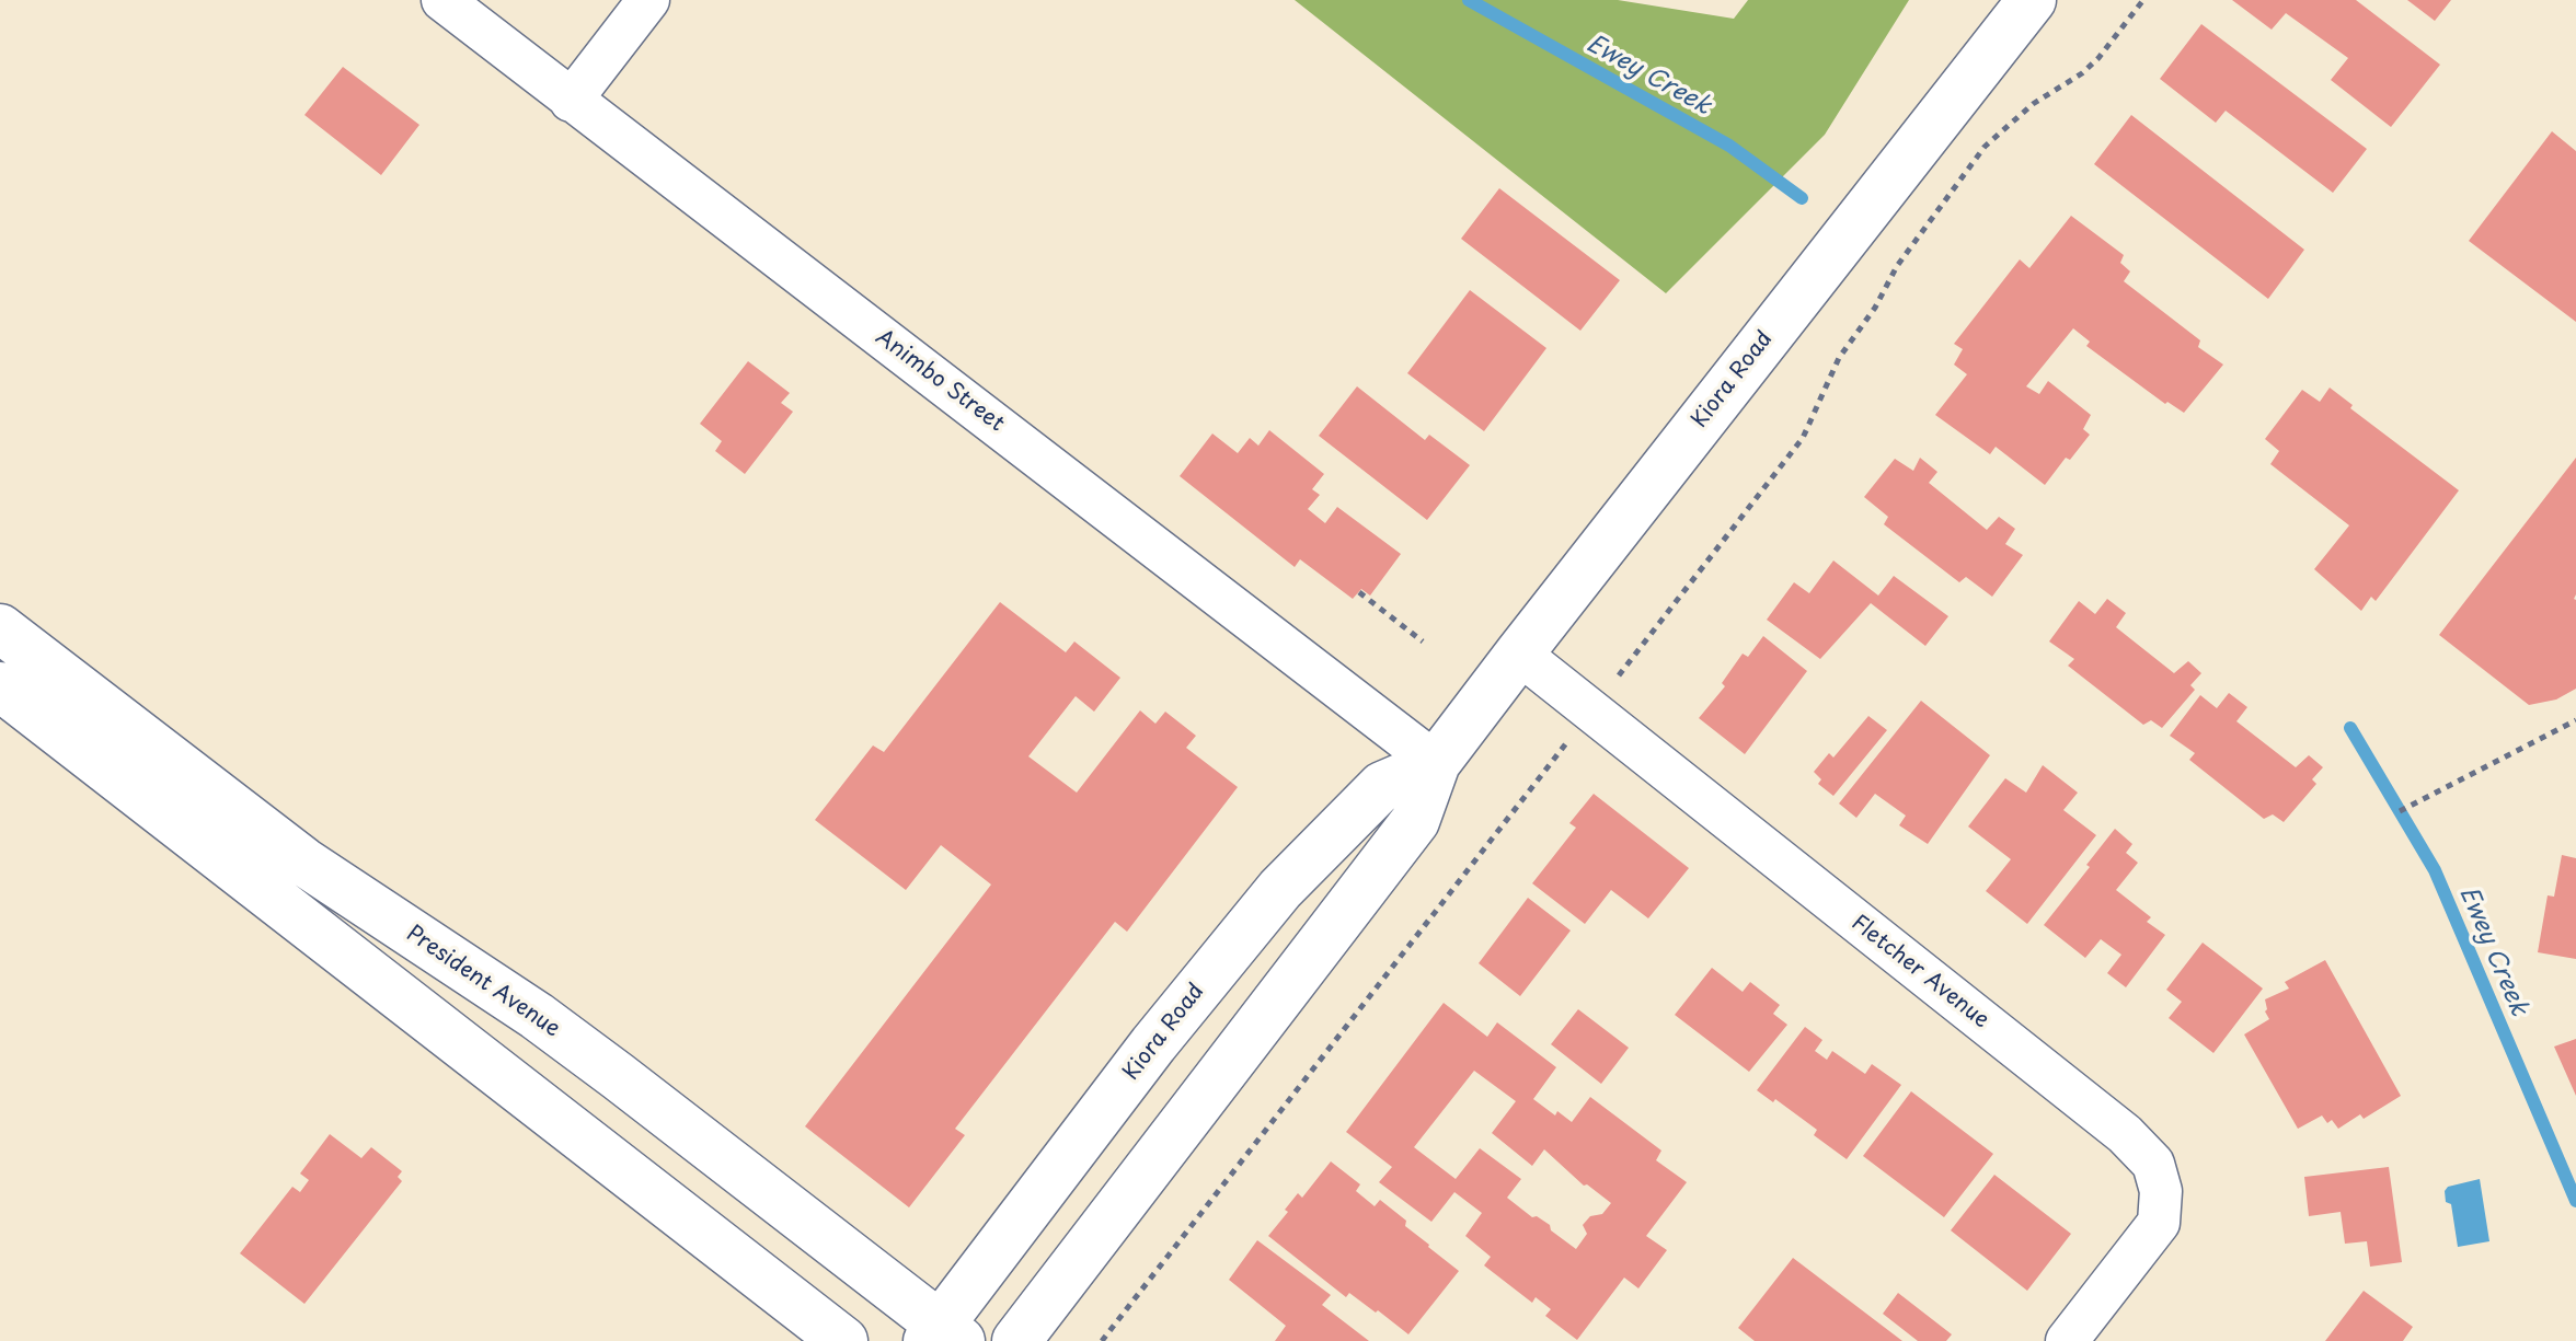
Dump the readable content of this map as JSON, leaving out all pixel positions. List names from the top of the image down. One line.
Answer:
{"streets":{"street":["Kiora Road","Animbo Street","Fletcher Avenue","President Avenue"]},"crossings":[["Kiora Road","Animbo Street"],["Kiora Road","Fletcher Avenue"],["Kiora Road","President Avenue"]],"water":["Ewey Creek"]}
